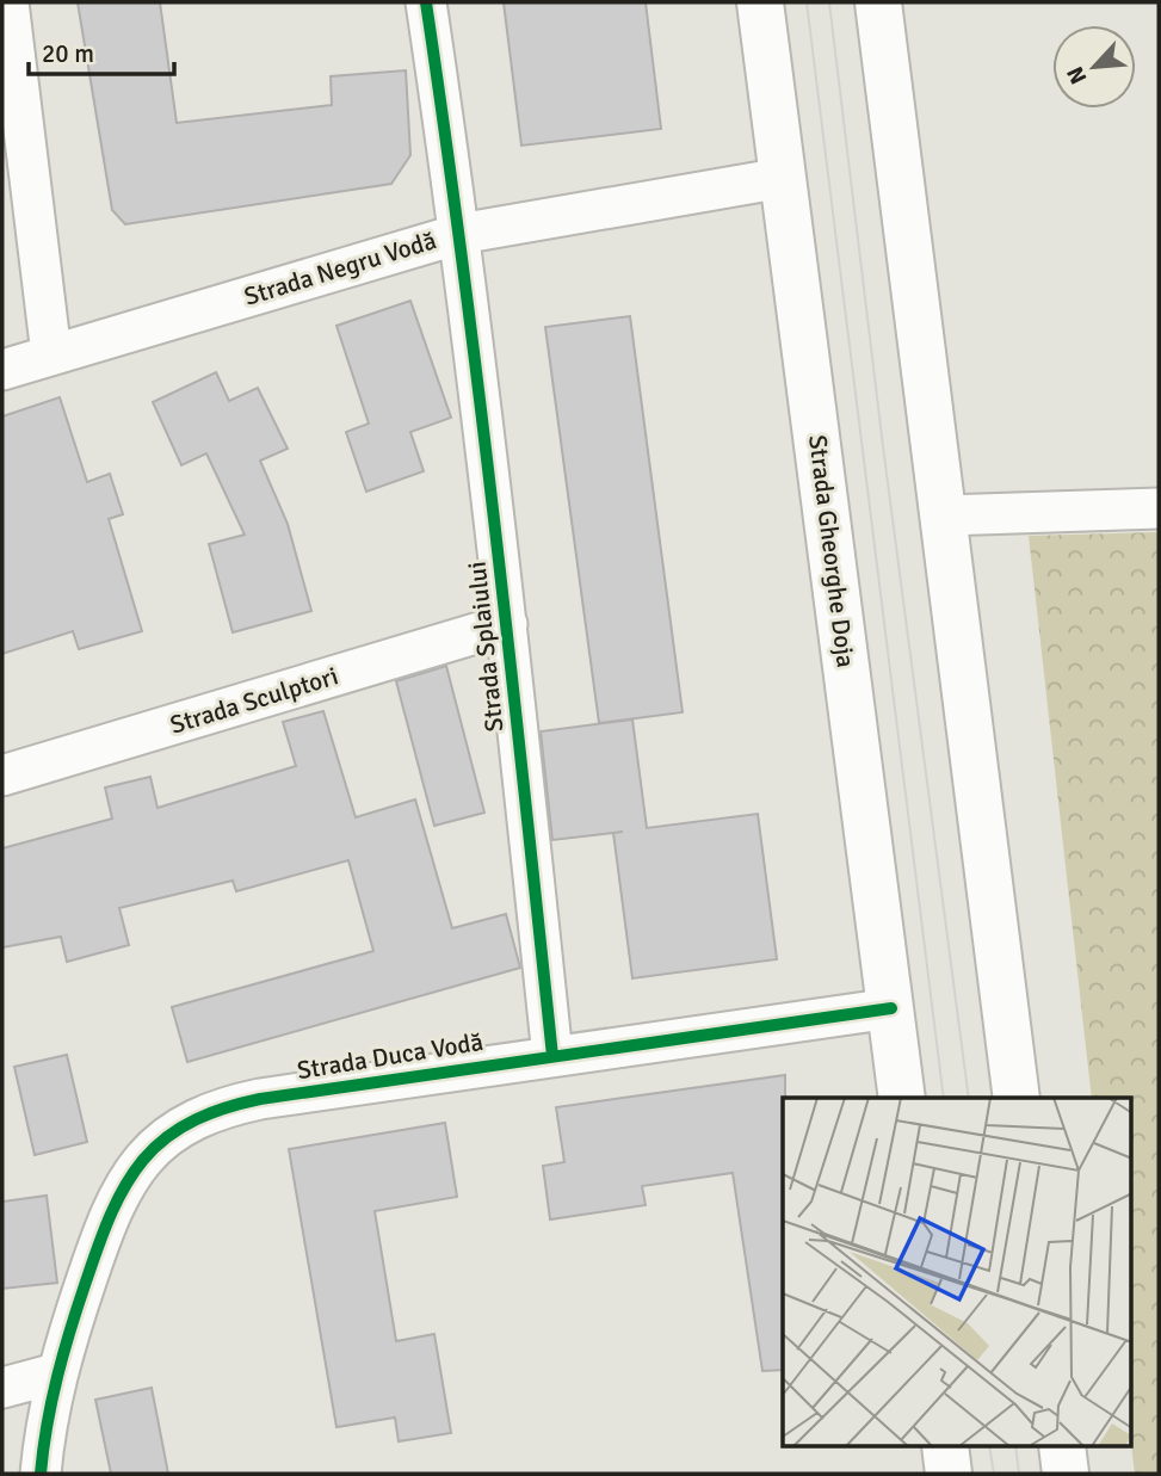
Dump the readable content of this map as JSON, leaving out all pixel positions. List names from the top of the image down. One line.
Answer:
{"streets":{"main road":["Strada Gheorghe Doja"],"street":["Strada Negru Vodă","Strada Splaiului","Strada Sculptori","Strada Duca Vodă"]},"crossings":[["Strada Negru Vodă","Strada Gheorghe Doja"],["Strada Negru Vodă","Strada Splaiului"],["Strada Gheorghe Doja","Strada Duca Vodă"],["Strada Splaiului","Strada Sculptori"],["Strada Splaiului","Strada Duca Vodă"]],"scale_bar":"20 m","north":"bottom left"}
